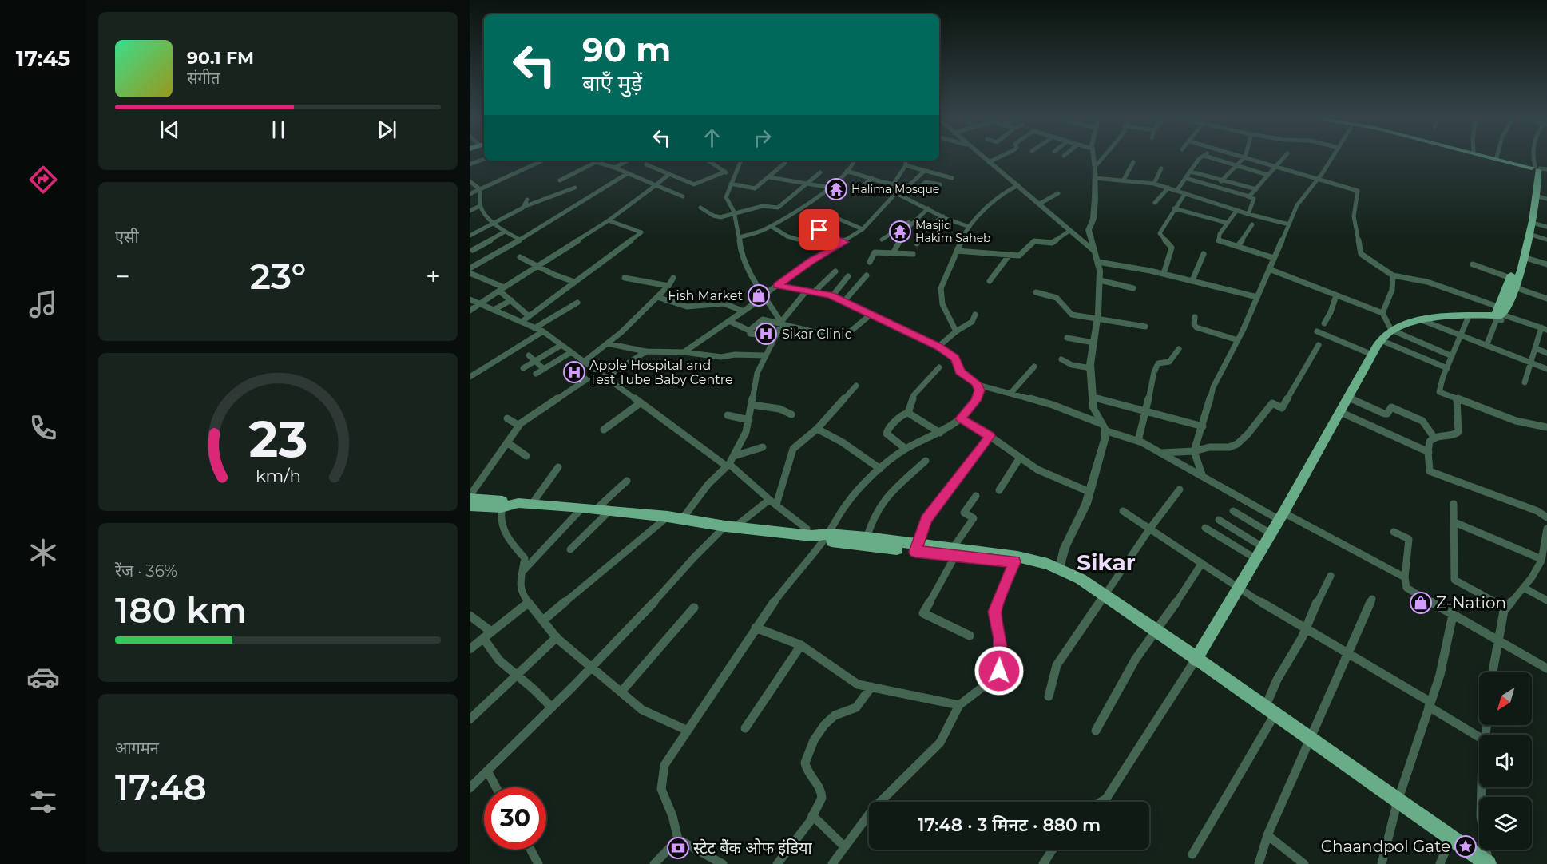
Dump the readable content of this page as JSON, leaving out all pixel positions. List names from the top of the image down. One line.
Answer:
{"districts":["Sikar"],"places":{"temple":["Halima Mosque","Masjid Hakim Saheb"],"shop":["Fish Market","Z-Nation"],"hospital":["Sikar Clinic","Apple Hospital and Test Tube Baby Centre"],"place":["Chaandpol Gate"],"bank":["स्टेट बेैंक ओफ इंडिया"]},"north":"bottom left","page":{"tabs":"17:45","turn":["90 m","बाएँ मुड़ें"],"song":["90.1 FM","संगीत"],"tile":["एसी",["रेंज · 36%","180 km"],["आगमन","17:48"]],"heat":["−","23°","+"],"limit":"30","trip":"17:48 · 3 मिनट · 880 m","gauge":["23","km/h"]}}
